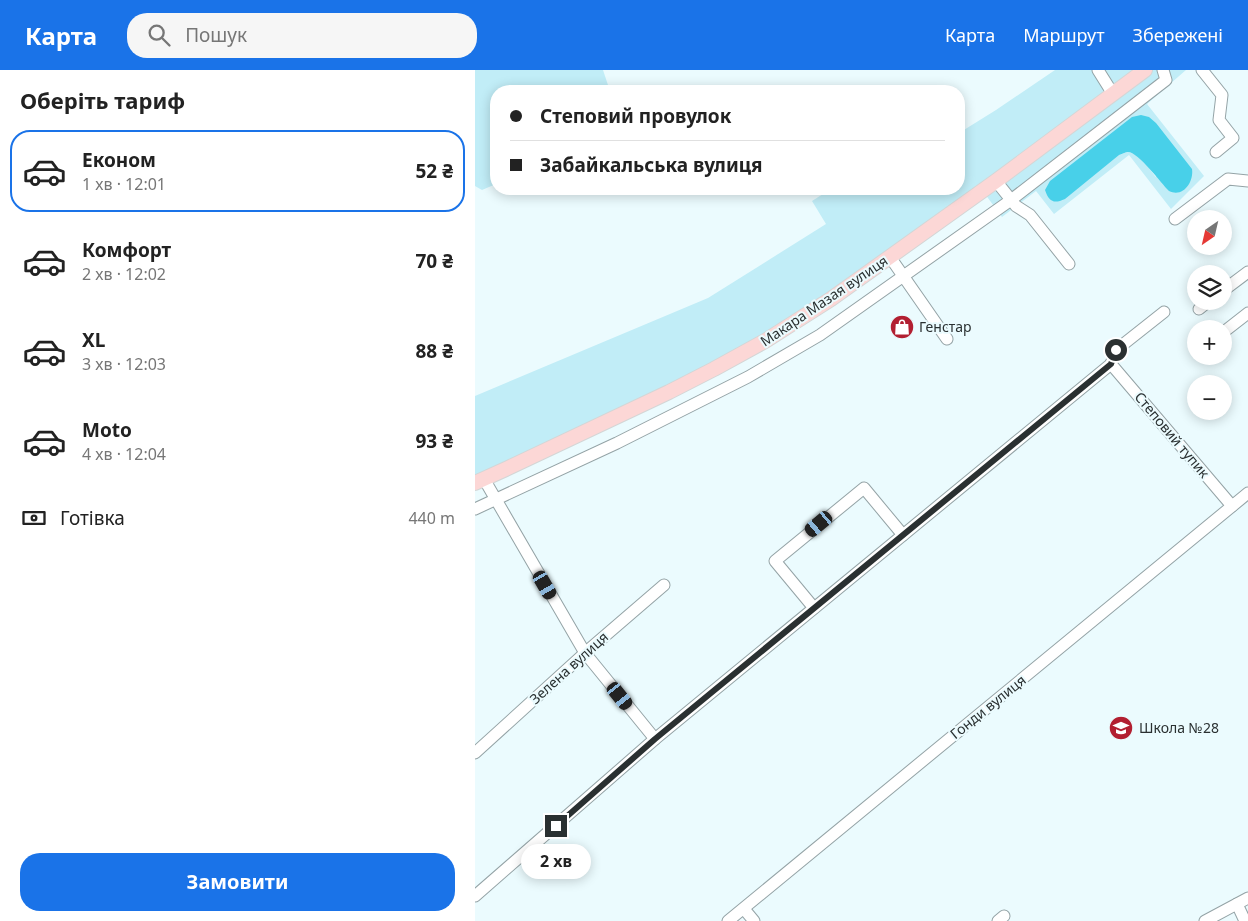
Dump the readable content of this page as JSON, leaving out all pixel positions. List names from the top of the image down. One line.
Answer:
{"streets":{"main road":["Макара Мазая вулиця"],"street":["Степовий тупик","Зелена вулиця","Гонди вулиця"]},"crossings":[["Степовий тупик","Гонди вулиця"]],"places":{"shop":["Генстар"],"school or university":["Школа №28"]},"north":"bottom left","page":{"header":"Карта","search":"Пошук","nav":["Карта","Маршрут","Збережені"],"heading":"Оберіть тариф","banner":["Степовий провулок","Забайкальська вулиця"],"list":[{"name":"Економ","note":"1 хв · 12:01","value":"52 ₴"},{"name":"Комфорт","note":"2 хв · 12:02","value":"70 ₴"},{"name":"XL","note":"3 хв · 12:03","value":"88 ₴"},{"name":"Moto","note":"4 хв · 12:04","value":"93 ₴"}],"map_buttons":["+","−"],"pay":["Готівка","440 m"],"buttons":"Замовити","bubble":"2 хв"}}
